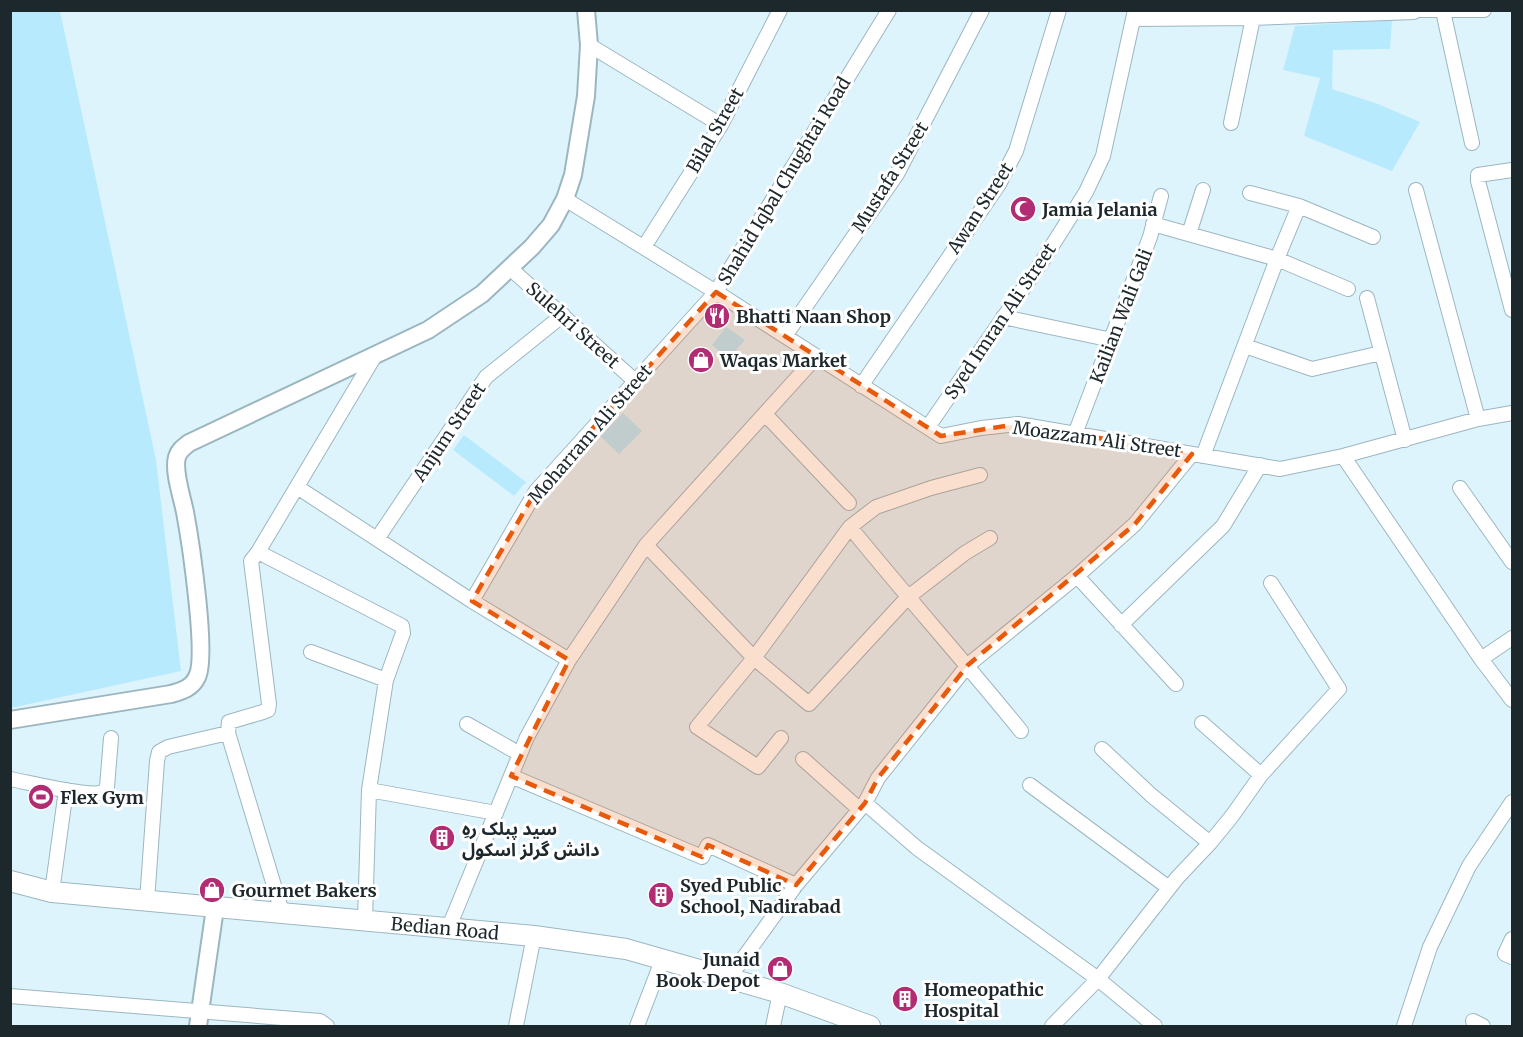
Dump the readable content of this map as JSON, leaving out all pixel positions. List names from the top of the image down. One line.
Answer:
{"streets":{"main road":["Bedian Road"],"street":["Bilal Street","Mustafa Street","Shahid Iqbal Chughtai Road","Awan Street","Kailian Wali Gali","Syed Imran Ali Street","Sulehri Street","Anjum Street","Moharram Ali Street","Moazzam Ali Street"]},"crossings":[["Bilal Street","Shahid Iqbal Chughtai Road"],["Mustafa Street","Moazzam Ali Street"],["Shahid Iqbal Chughtai Road","Moharram Ali Street"],["Shahid Iqbal Chughtai Road","Moazzam Ali Street"],["Awan Street","Moazzam Ali Street"],["Kailian Wali Gali","Moazzam Ali Street"],["Syed Imran Ali Street","Moazzam Ali Street"],["Sulehri Street","Anjum Street"],["Sulehri Street","Moharram Ali Street"],["Moharram Ali Street","Moazzam Ali Street"]],"places":{"mosque":["Jamia Jelania"],"restaurant":["Bhatti Naan Shop"],"shop":["Waqas Market","Gourmet Bakers","Junaid Book Depot"],"sports":["Flex Gym"],"building":["سید پبلک رہِ دانش گرلز اسکول","Syed Public School, Nadirabad","Homeopathic Hospital"]}}
